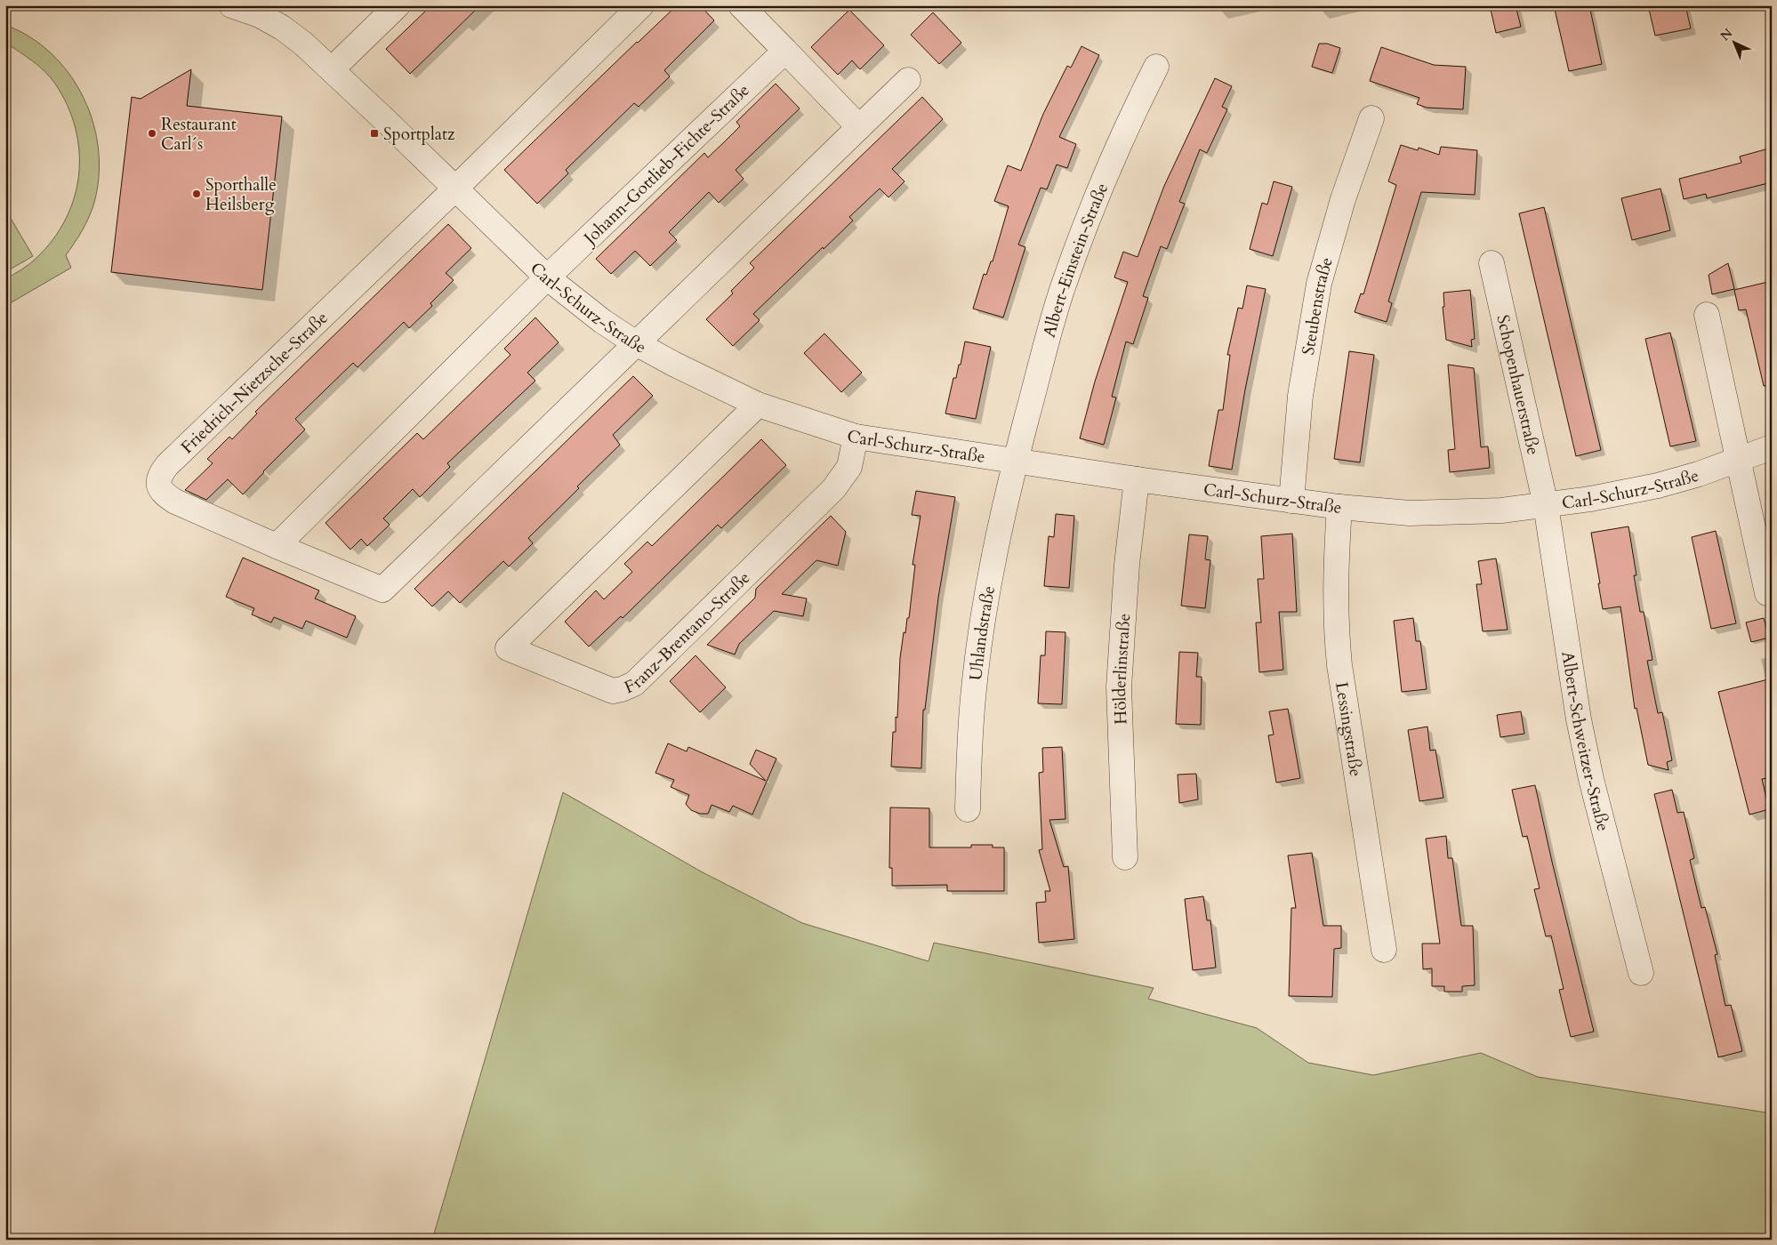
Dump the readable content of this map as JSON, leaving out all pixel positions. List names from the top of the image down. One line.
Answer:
{"streets":{"street":["Johann-Gottlieb-Fichte-Straße","Albert-Einstein-Straße","Carl-Schurz-Straße","Steubenstraße","Friedrich-Nietzsche-Straße","Schopenhauerstraße","Franz-Brentano-Straße","Uhlandstraße","Hölderlinstraße","Lessingstraße","Albert-Schweitzer-Straße"]},"crossings":[["Johann-Gottlieb-Fichte-Straße","Carl-Schurz-Straße"],["Albert-Einstein-Straße","Carl-Schurz-Straße"],["Albert-Einstein-Straße","Uhlandstraße"],["Carl-Schurz-Straße","Steubenstraße"],["Carl-Schurz-Straße","Friedrich-Nietzsche-Straße"],["Carl-Schurz-Straße","Schopenhauerstraße"],["Carl-Schurz-Straße","Franz-Brentano-Straße"],["Carl-Schurz-Straße","Uhlandstraße"],["Carl-Schurz-Straße","Hölderlinstraße"],["Carl-Schurz-Straße","Lessingstraße"],["Carl-Schurz-Straße","Albert-Schweitzer-Straße"],["Schopenhauerstraße","Albert-Schweitzer-Straße"]],"places":{"other":["Restaurant Carl´s","Sporthalle Heilsberg"],"transit":["Sportplatz"]},"north":"top left"}
